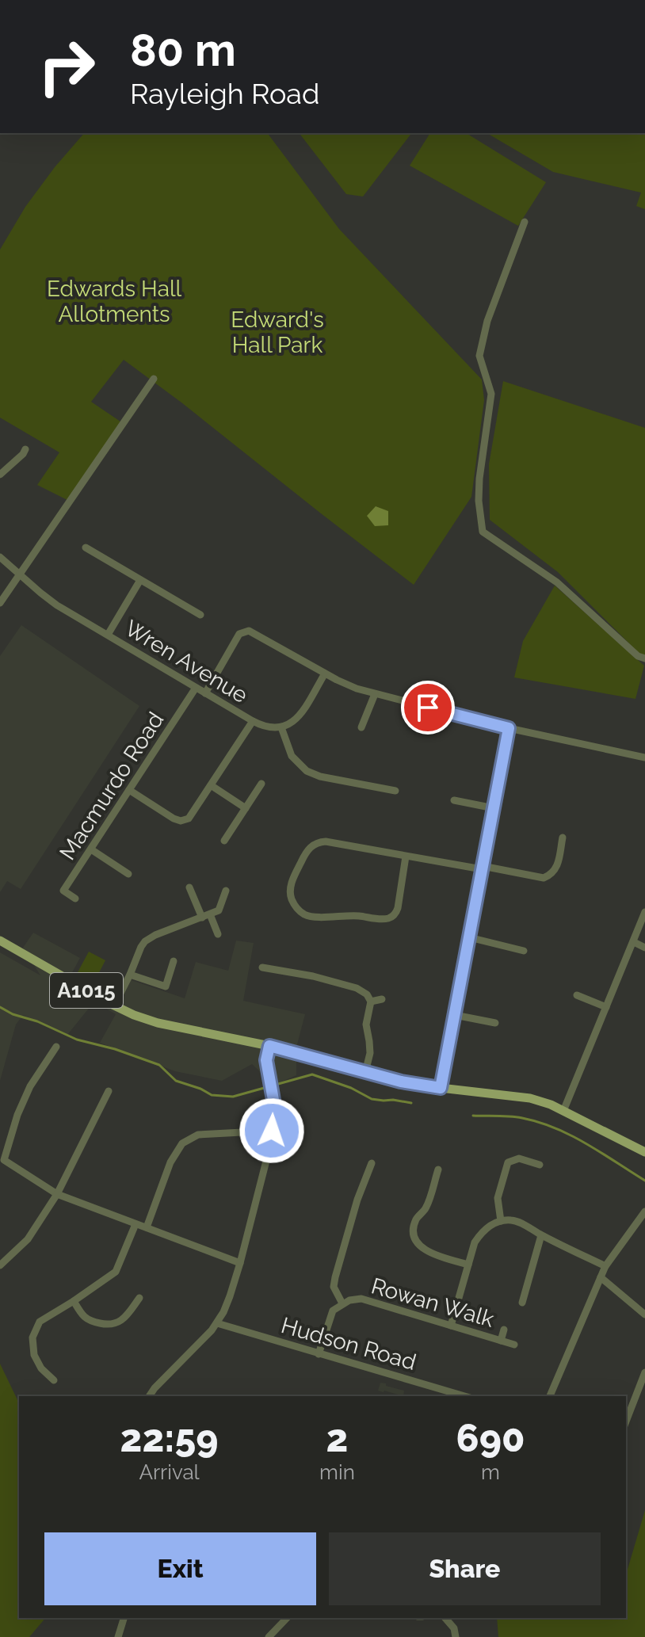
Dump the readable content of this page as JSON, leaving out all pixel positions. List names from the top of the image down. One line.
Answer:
{"streets":{"main road":["A1015"],"street":["Wren Avenue","Macmurdo Road","Rowan Walk","Hudson Road"]},"crossings":[["Wren Avenue","Macmurdo Road"],["Rowan Walk","Hudson Road"]],"parks":["Edwards Hall Allotments","Edward's Hall Park"],"page":{"turn":["80 m","Rayleigh Road"],"eta":["22:59","Arrival","2","min","690","m"],"buttons":["Exit","Share"]}}
